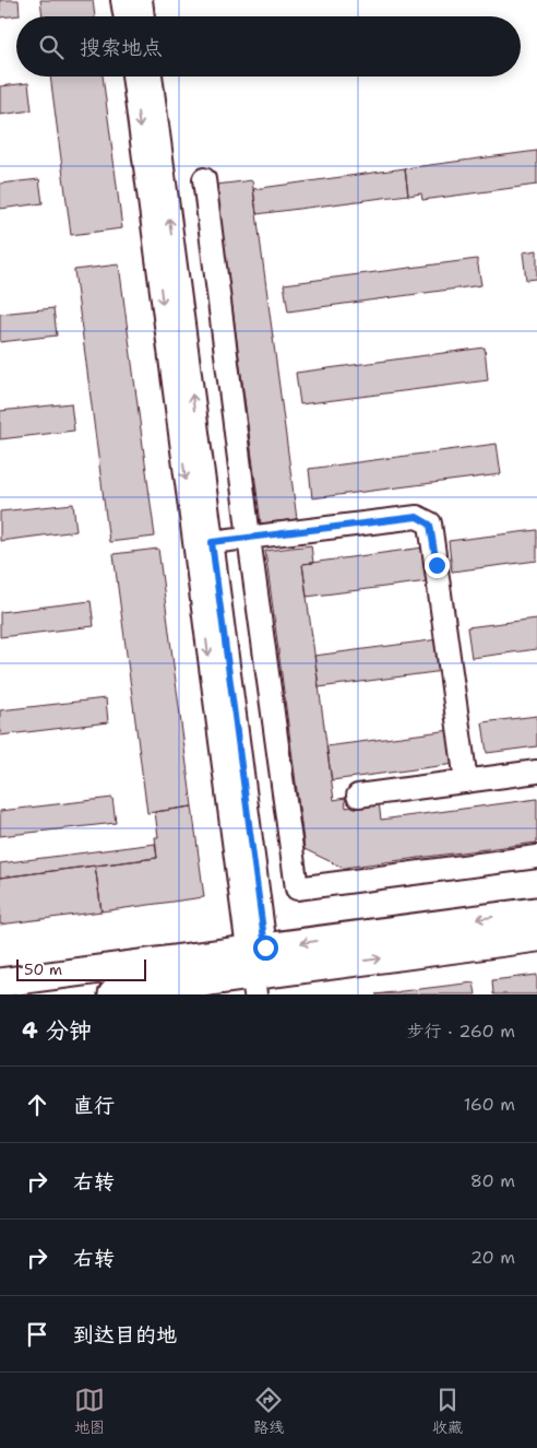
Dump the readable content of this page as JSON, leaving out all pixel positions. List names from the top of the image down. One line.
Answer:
{"scale_bar":"50 m","page":{"search":"搜索地点","scale":"50 m","heading":["4 分钟","步行 · 260 m"],"list":[["直行","160 m"],["右转","80 m"],["右转","20 m"],"到达目的地"],"nav":["地图","路线","收藏"]}}
